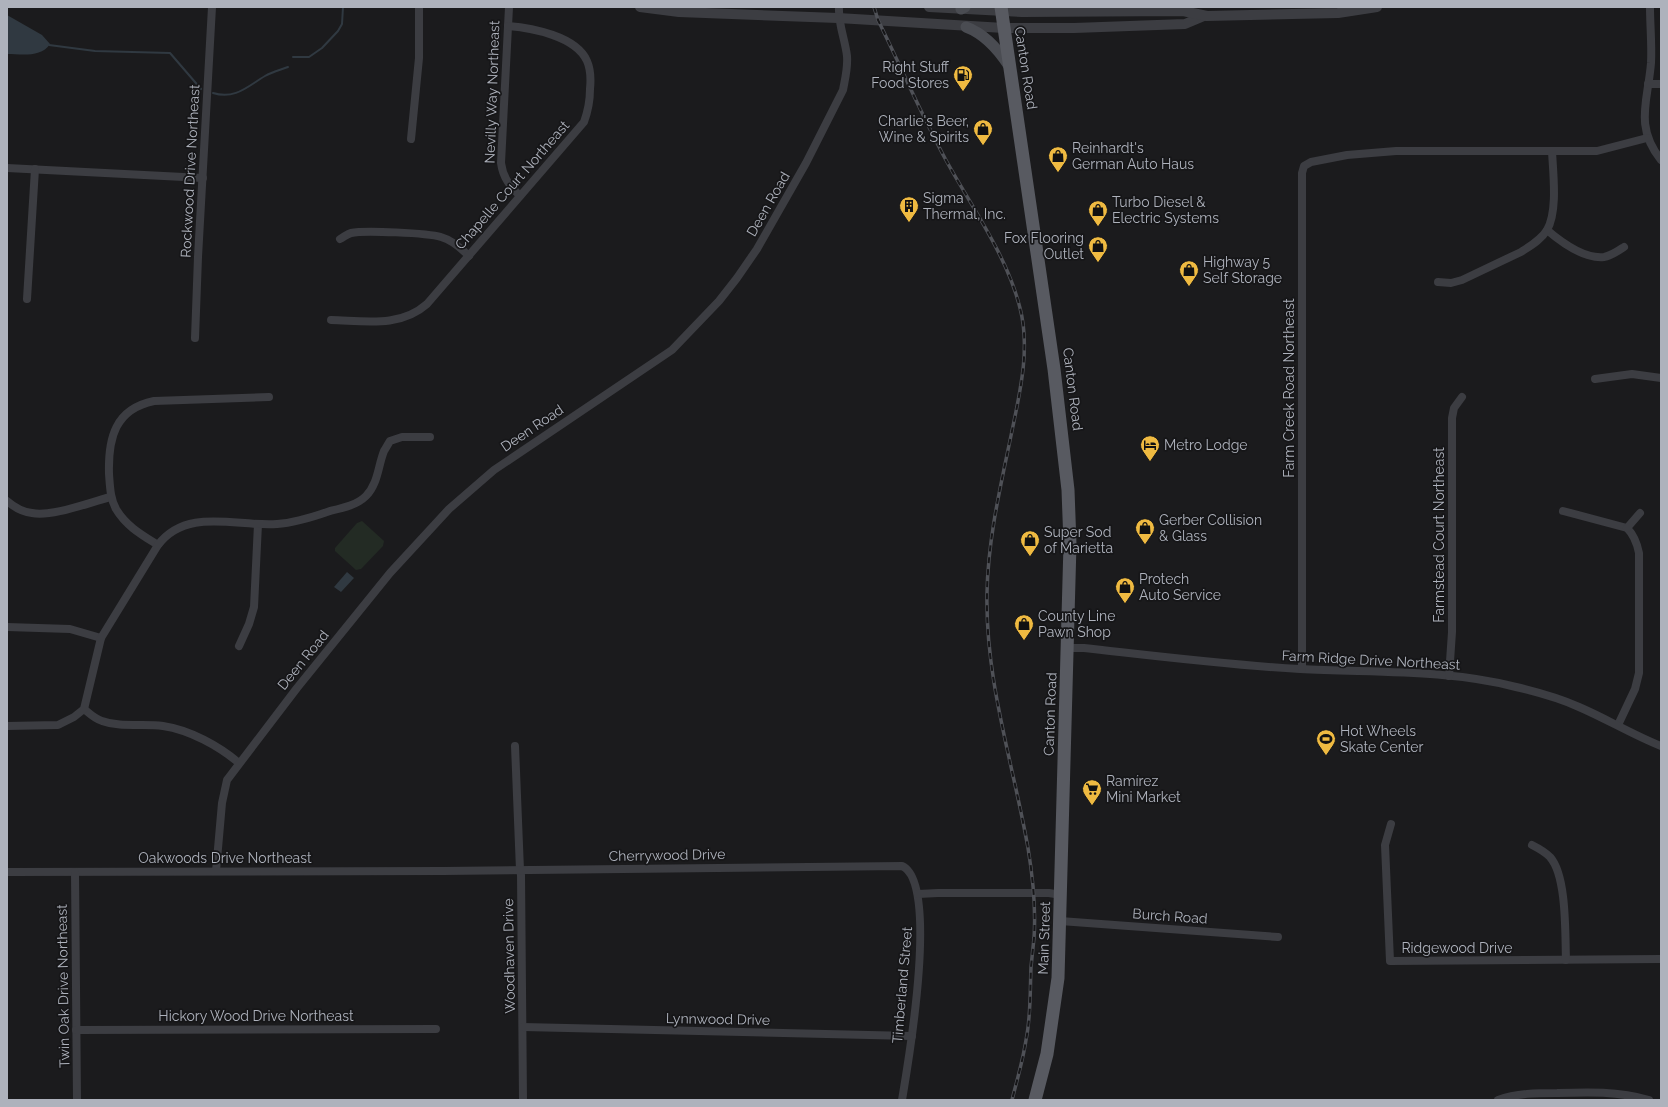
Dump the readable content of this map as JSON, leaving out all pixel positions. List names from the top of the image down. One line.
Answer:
{"streets":{"main road":["Canton Road","Main Street"],"street":["Nevilly Way Northeast","Rockwood Drive Northeast","Chapelle Court Northeast","Deen Road","Farm Creek Road Northeast","Farmstead Court Northeast","Farm Ridge Drive Northeast","Cherrywood Drive","Oakwoods Drive Northeast","Burch Road","Ridgewood Drive","Woodhaven Drive","Timberland Street","Twin Oak Drive Northeast","Hickory Wood Drive Northeast","Lynnwood Drive"]},"crossings":[["Canton Road","Farm Ridge Drive Northeast"],["Canton Road","Main Street"],["Nevilly Way Northeast","Chapelle Court Northeast"],["Deen Road","Oakwoods Drive Northeast"],["Farm Creek Road Northeast","Farm Ridge Drive Northeast"],["Farmstead Court Northeast","Farm Ridge Drive Northeast"],["Cherrywood Drive","Oakwoods Drive Northeast"],["Cherrywood Drive","Woodhaven Drive"],["Cherrywood Drive","Timberland Street"],["Oakwoods Drive Northeast","Twin Oak Drive Northeast"],["Burch Road","Main Street"],["Woodhaven Drive","Lynnwood Drive"],["Timberland Street","Lynnwood Drive"],["Twin Oak Drive Northeast","Hickory Wood Drive Northeast"]],"places":{"fuel station":["Right Stuff Food Stores"],"shop":["Charlie's Beer, Wine & Spirits","Reinhardt's German Auto Haus","Turbo Diesel & Electric Systems","Fox Flooring Outlet","Highway 5 Self Storage","Gerber Collision & Glass","Super Sod of Marietta","Protech Auto Service","County Line Pawn Shop"],"building":["Sigma Thermal, Inc."],"hotel":["Metro Lodge"],"sports":["Hot Wheels Skate Center"],"supermarket":["Ramírez Mini Market"]}}
